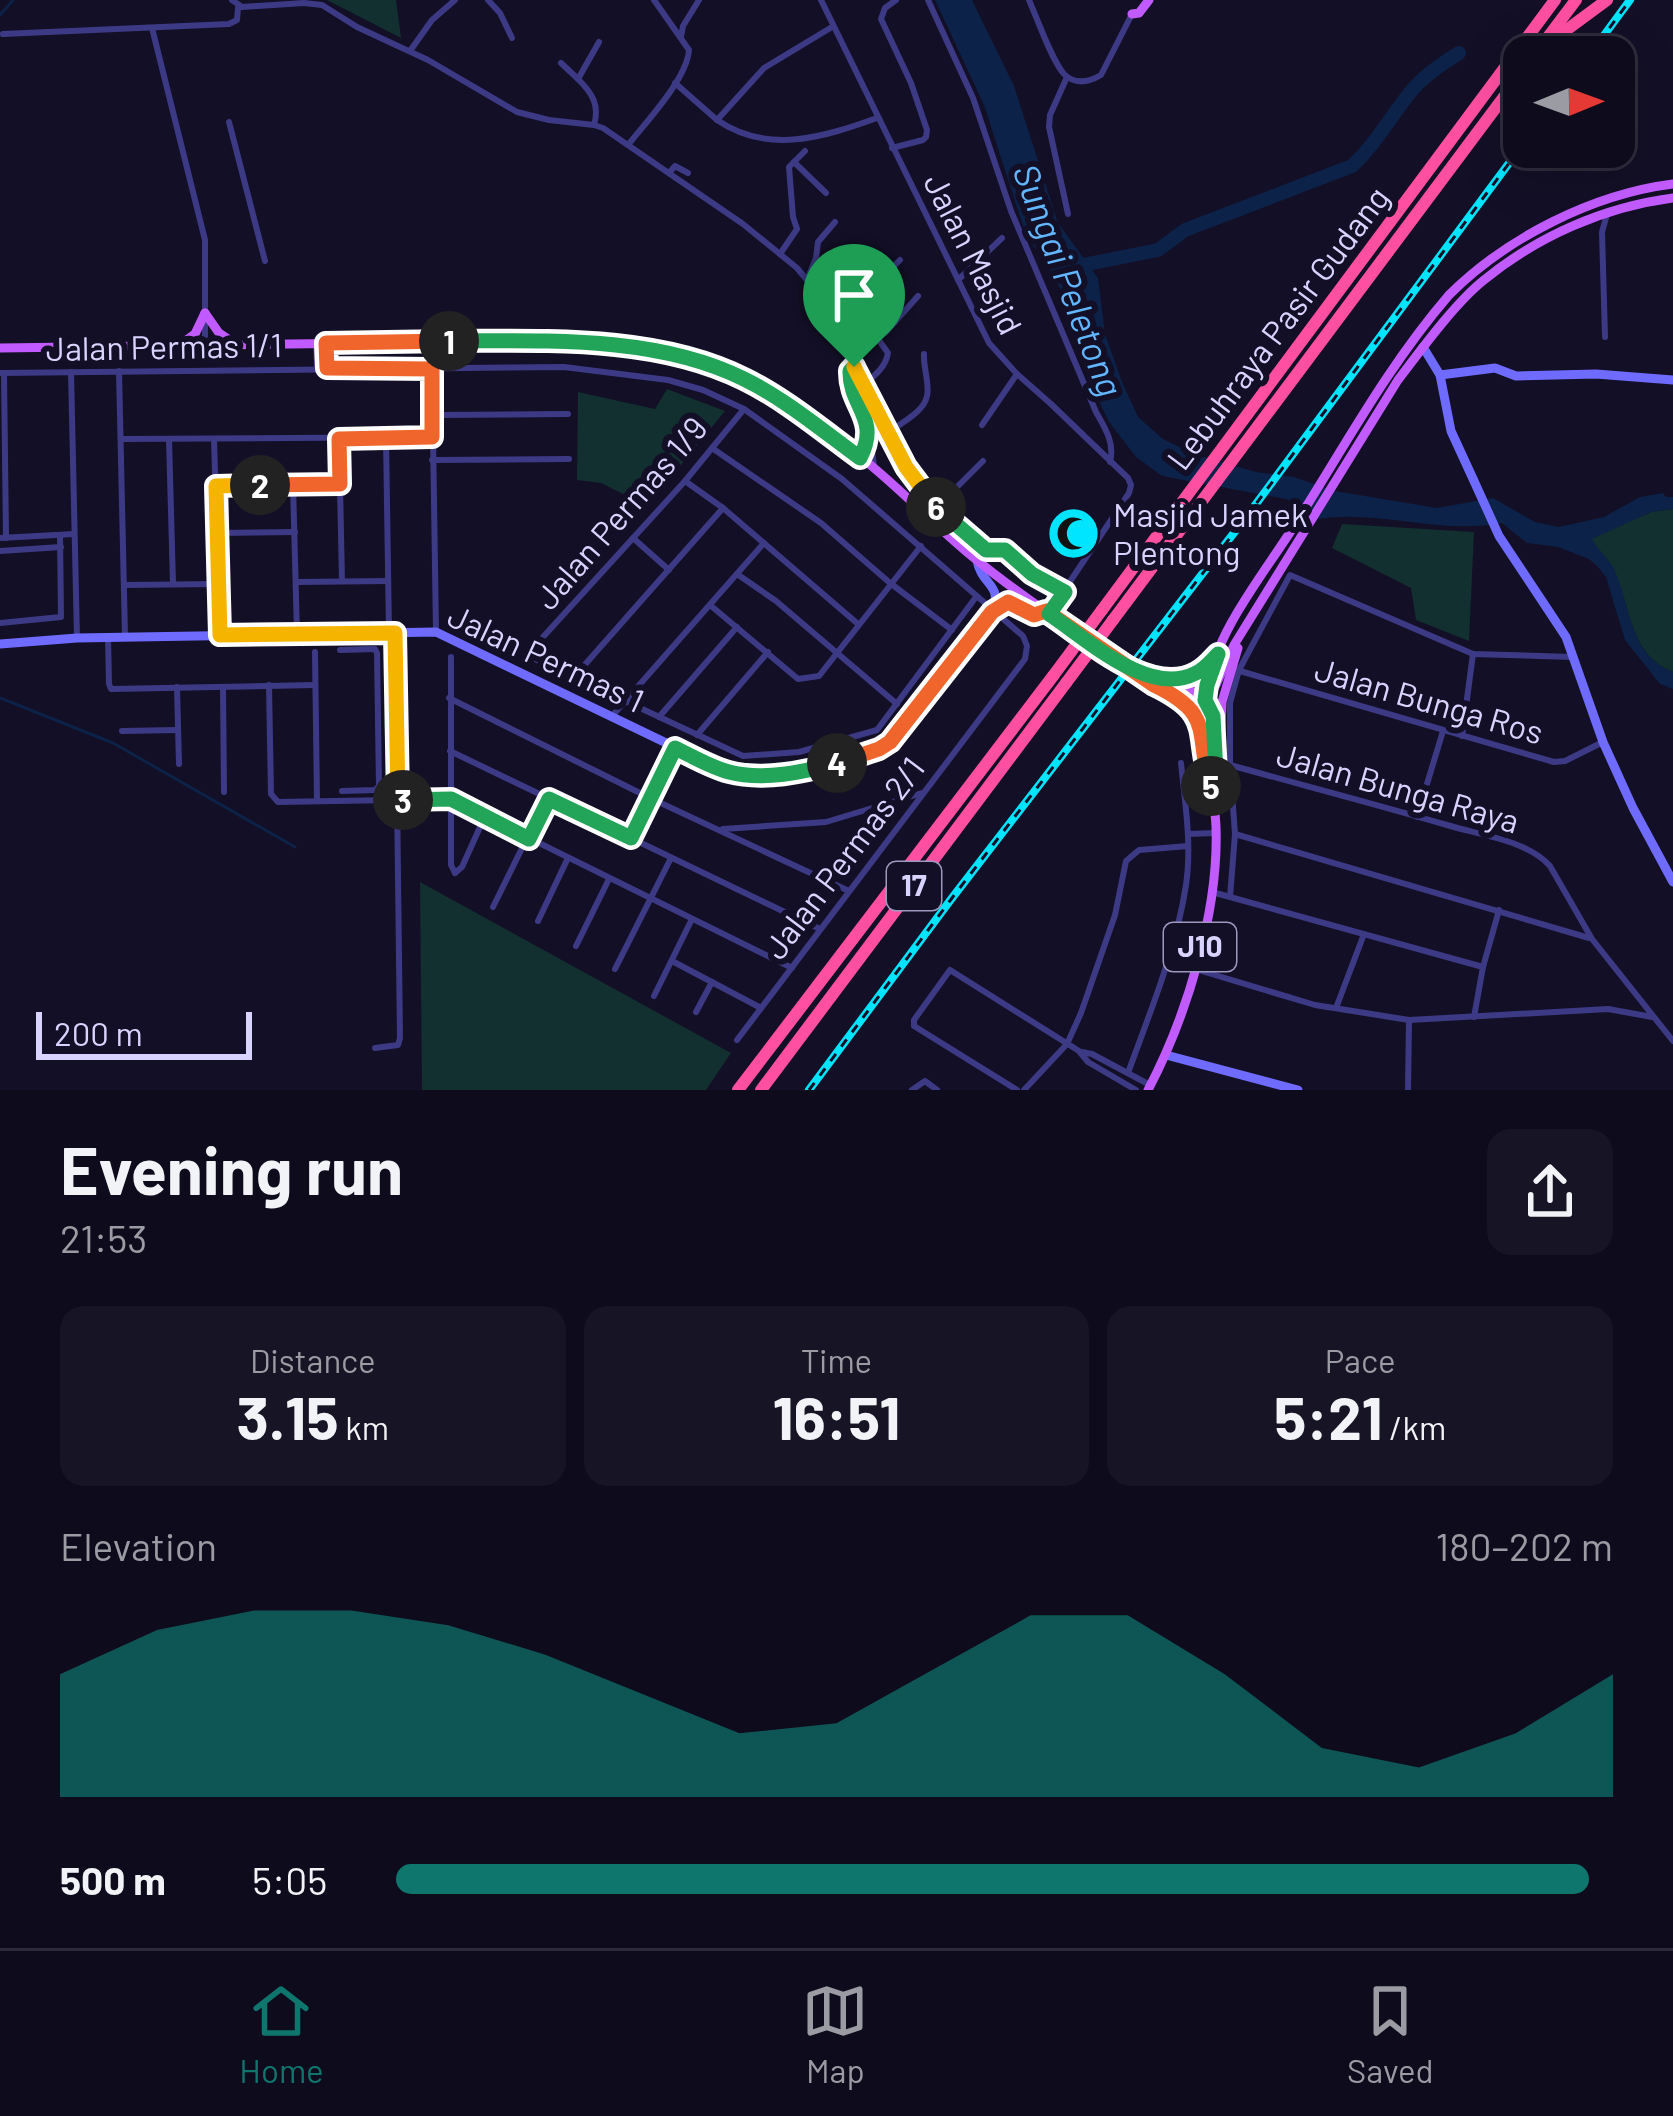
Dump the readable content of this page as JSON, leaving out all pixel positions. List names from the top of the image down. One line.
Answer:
{"streets":{"highway":["Lebuhraya Pasir Gudang","17"],"main road":["J10"],"street":["Jalan Masjid","Jalan Permas 1/1","Jalan Permas 1/9","Jalan Permas 1","Jalan Bunga Ros","Jalan Bunga Raya","Jalan Permas 2/1"]},"crossings":[["Jalan Permas 1/1","Jalan Permas 1/9"],["Jalan Permas 1/1","Jalan Permas 1"],["Jalan Permas 1/1","Jalan Permas 2/1"]],"water":["Sungai Peletong"],"places":{"mosque":["Masjid Jamek Plentong"]},"scale_bar":"200 m","north":"right","page":{"pins":["1","2","6","4","5","3"],"scale":"200 m","heading":["Evening run","21:53"],"stats":[["Distance","3.15 km"],["Time","16:51"],["Pace","5:21 /km"]],"chart":["Elevation","180–202 m"],"list":[{"name":"500 m","note":"5:05"}],"tabs":["Home","Map","Saved"]}}
